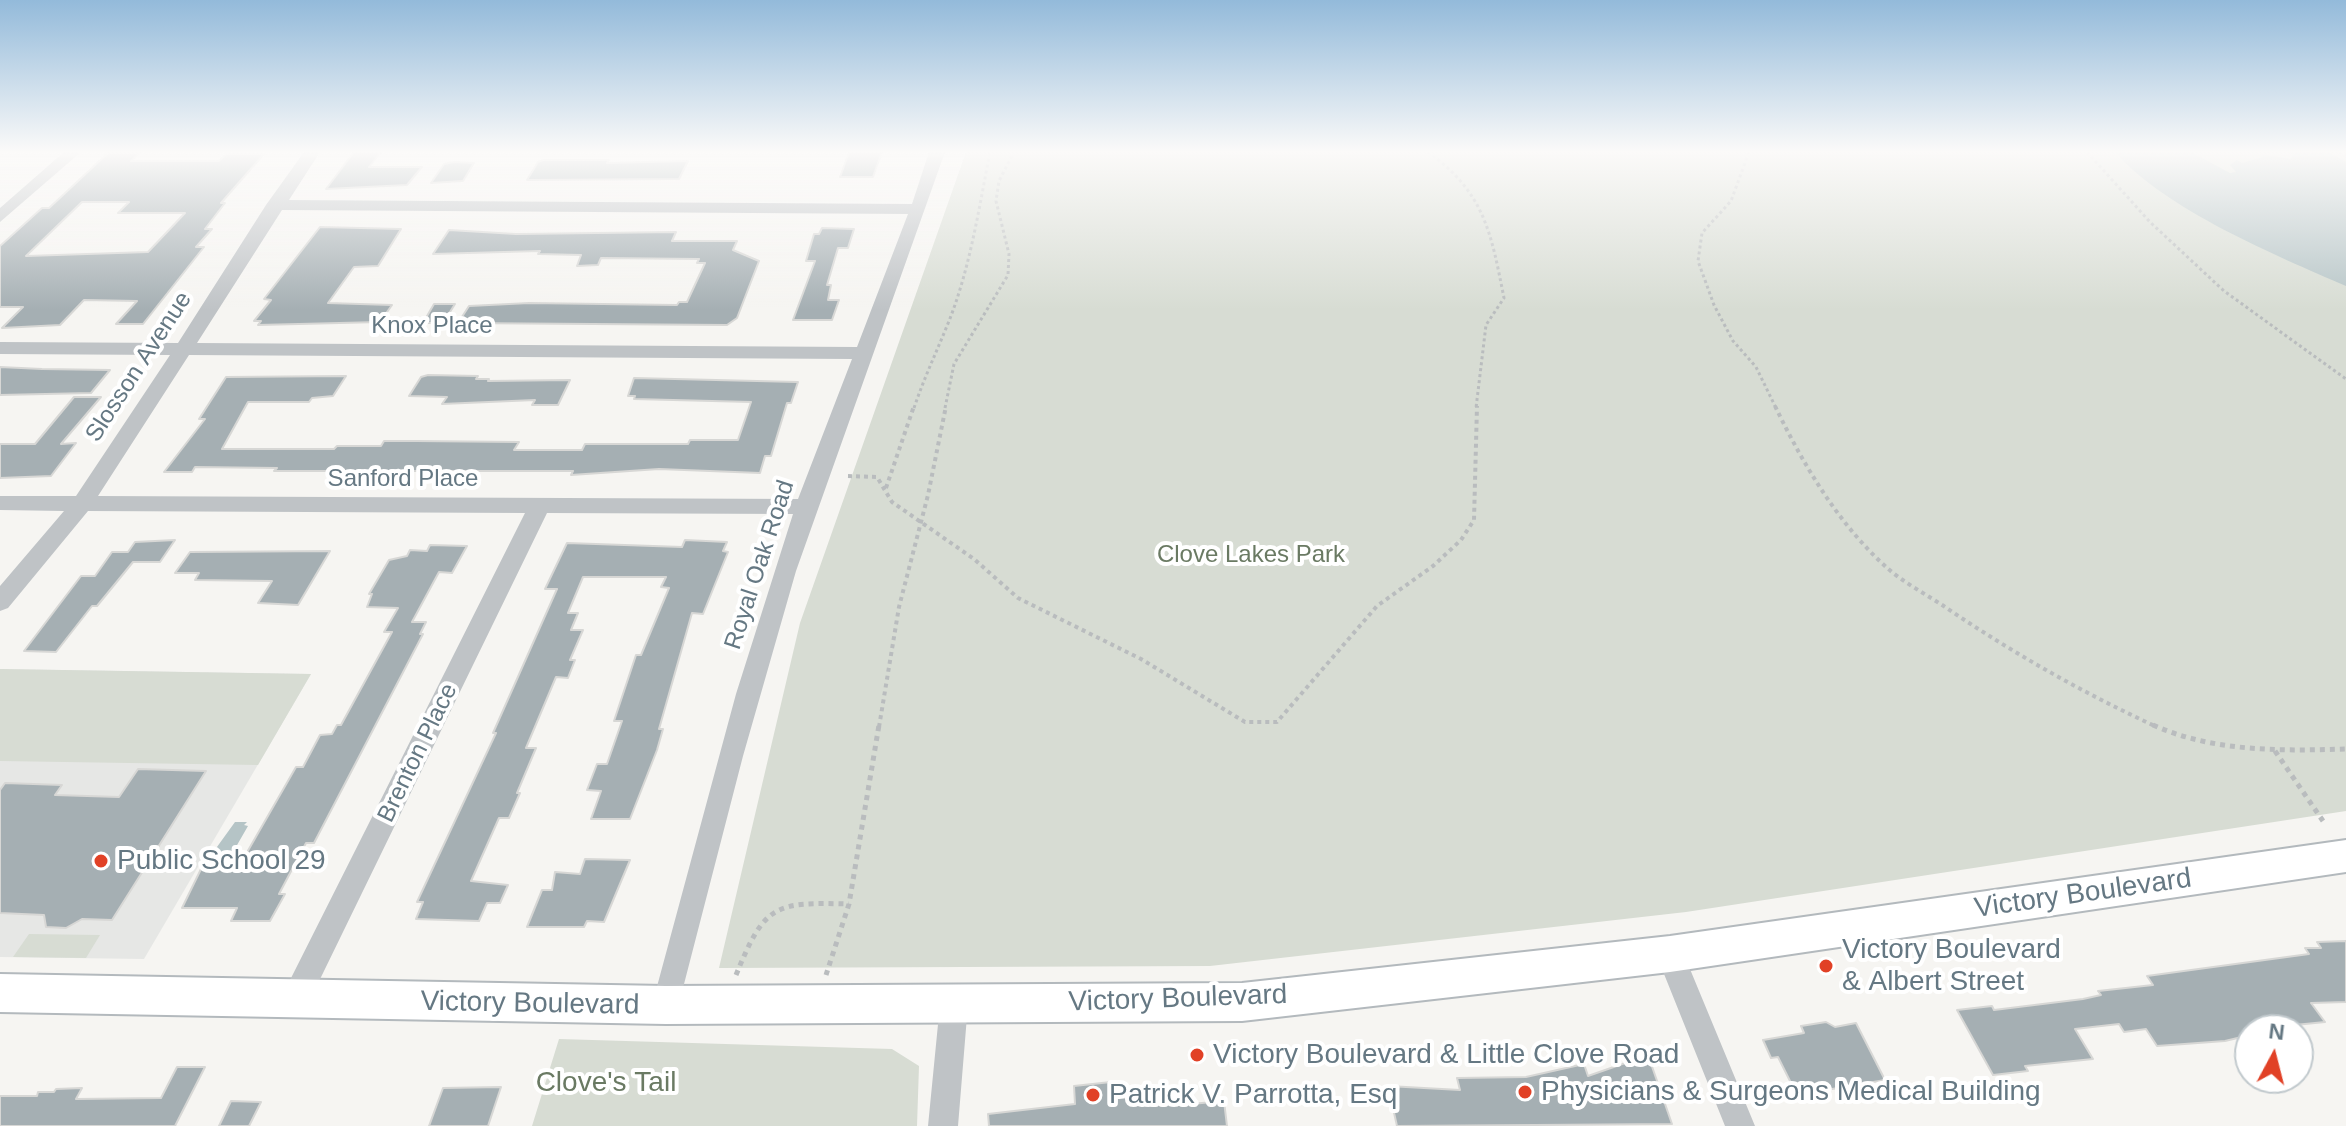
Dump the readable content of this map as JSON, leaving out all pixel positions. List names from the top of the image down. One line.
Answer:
{"streets":{"main road":["Victory Boulevard"],"street":["Knox Place","Slosson Avenue","Sanford Place","Royal Oak Road","Brenton Place"]},"crossings":[["Knox Place","Slosson Avenue"],["Knox Place","Royal Oak Road"],["Slosson Avenue","Sanford Place"],["Sanford Place","Royal Oak Road"],["Sanford Place","Brenton Place"],["Royal Oak Road","Victory Boulevard"],["Brenton Place","Victory Boulevard"]],"parks":["Clove Lakes Park","Clove's Tail"],"places":["Public School 29","Victory Boulevard & Albert Street","Victory Boulevard & Little Clove Road","Physicians & Surgeons Medical Building","Patrick V. Parrotta, Esq"],"north":"top"}
